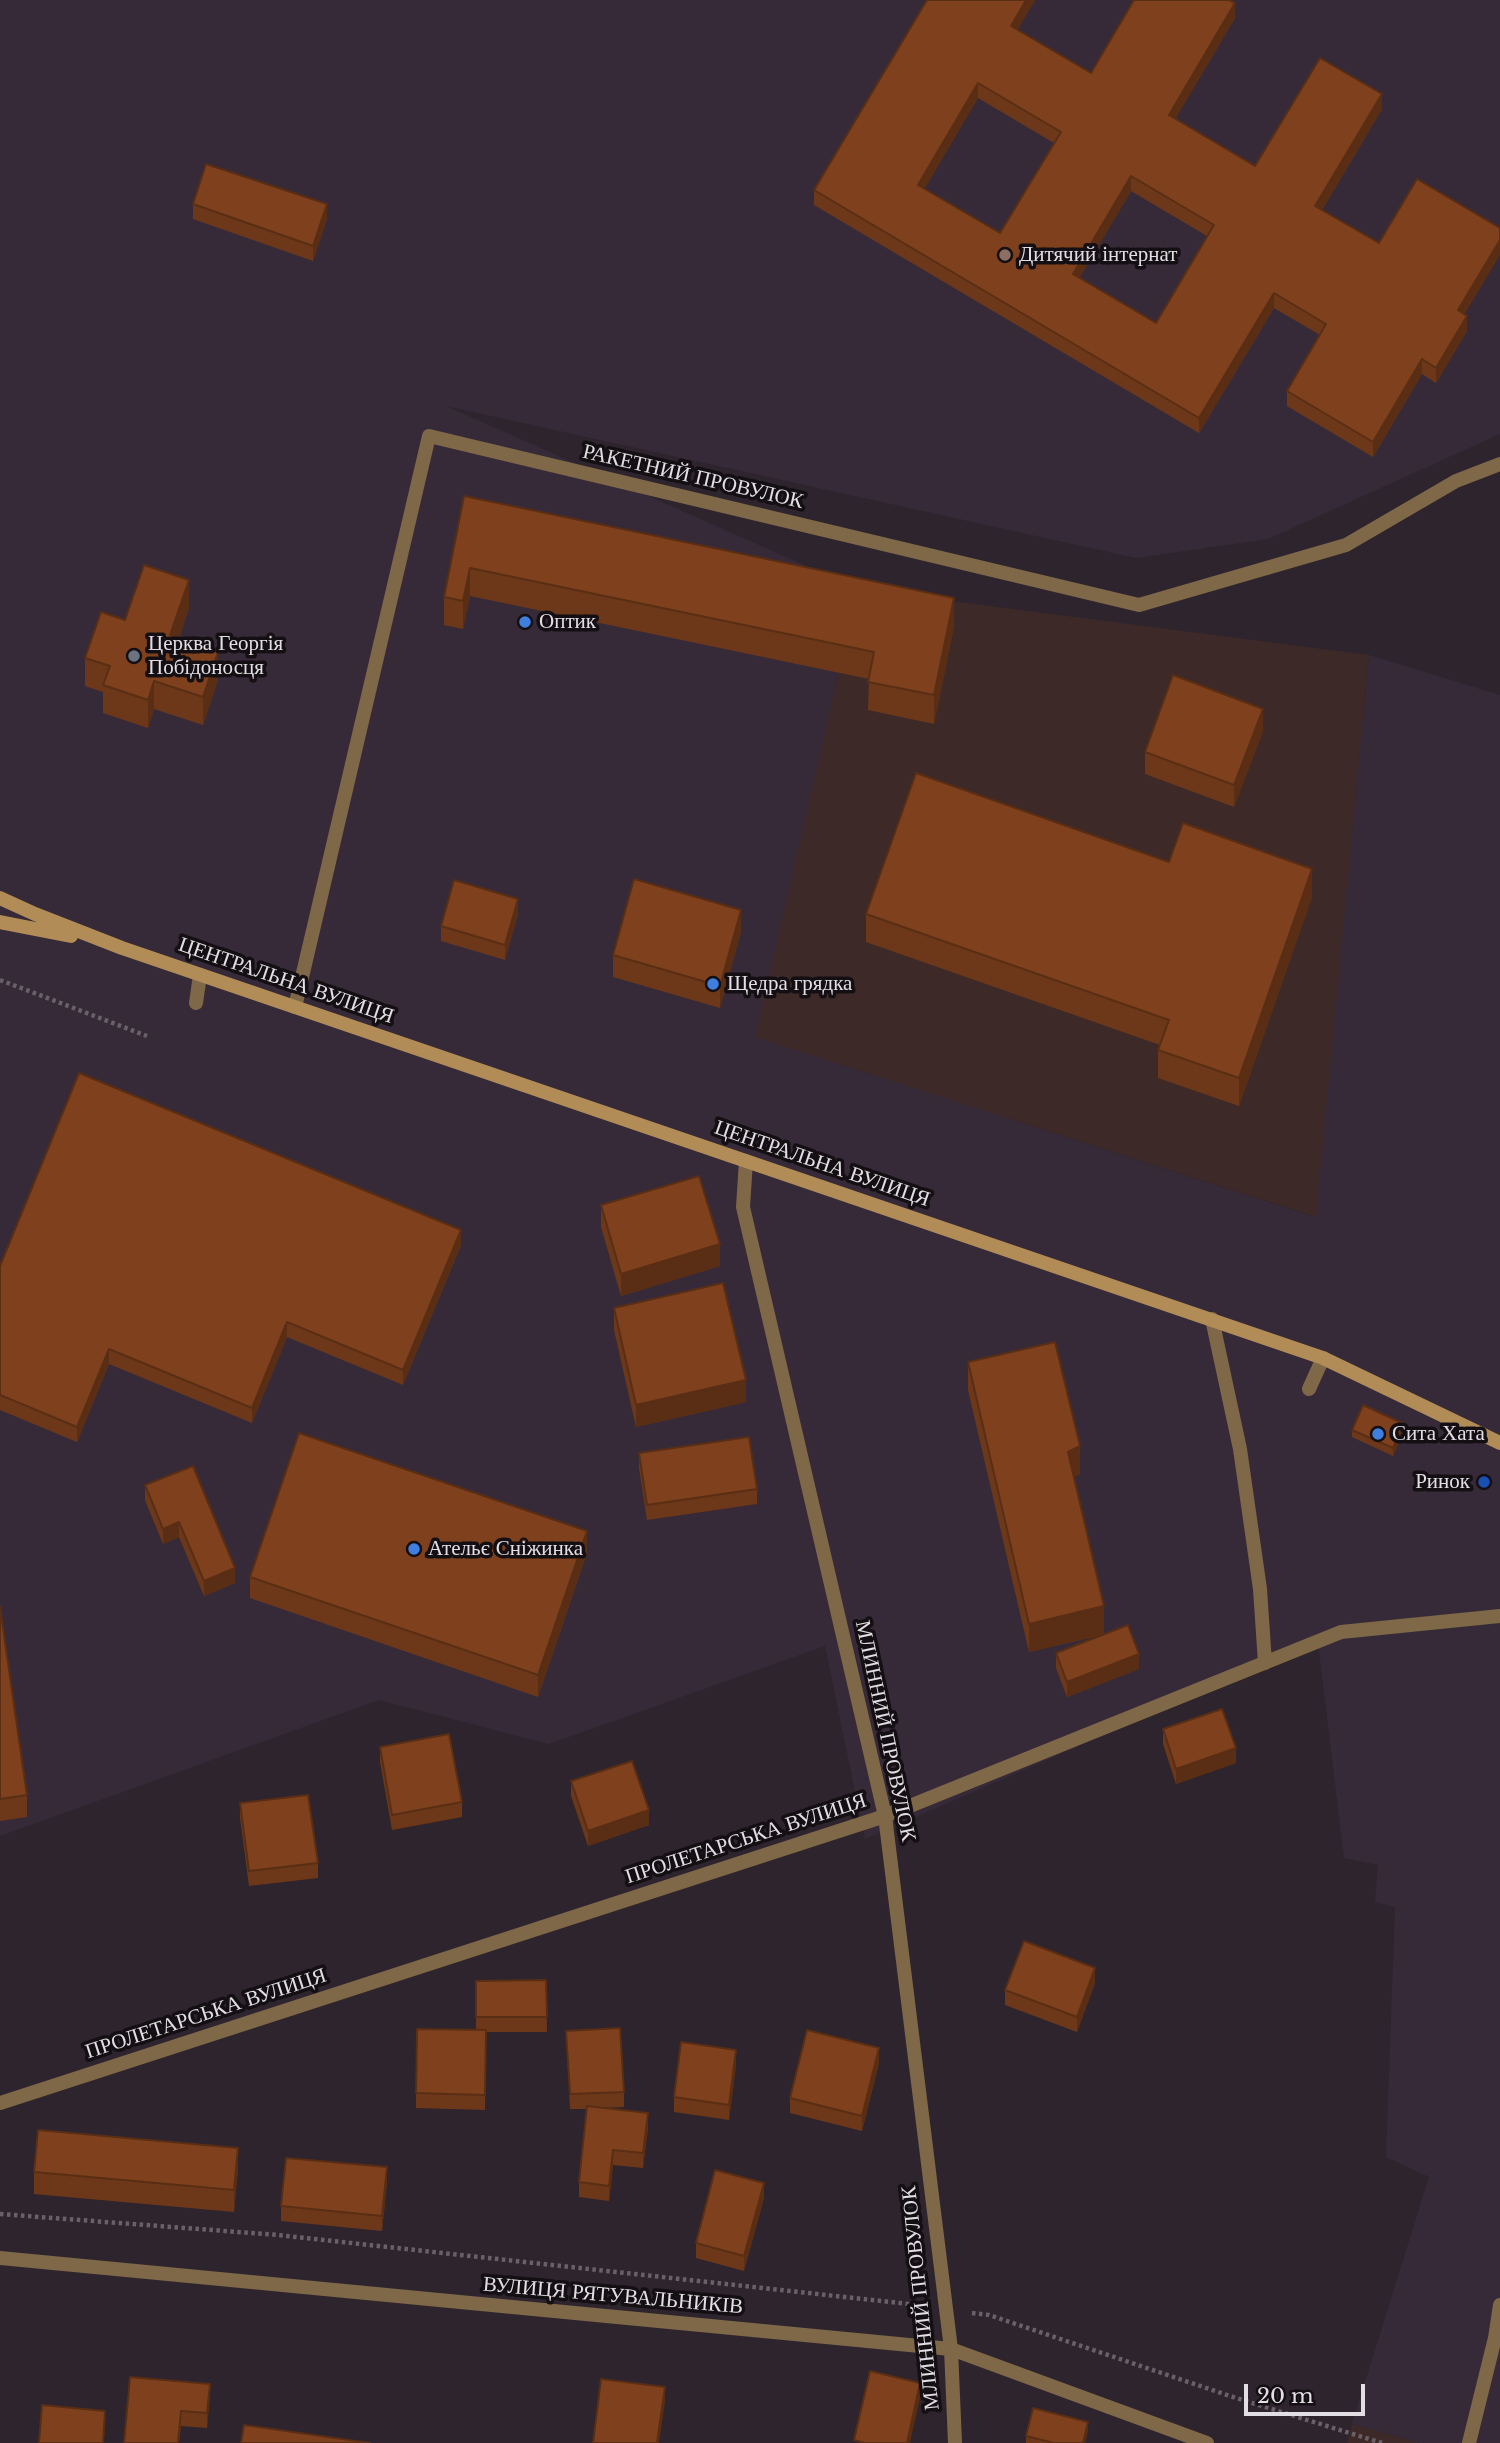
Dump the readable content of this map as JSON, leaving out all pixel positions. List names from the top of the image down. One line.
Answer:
{"streets":{"street":["РАКЕТНИЙ ПРОВУЛОК","ЦЕНТРАЛЬНА ВУЛИЦЯ","МЛИННИЙ ПРОВУЛОК","ПРОЛЕТАРСЬКА ВУЛИЦЯ","ВУЛИЦЯ РЯТУВАЛЬНИКІВ"]},"crossings":[["РАКЕТНИЙ ПРОВУЛОК","ЦЕНТРАЛЬНА ВУЛИЦЯ"],["ЦЕНТРАЛЬНА ВУЛИЦЯ","МЛИННИЙ ПРОВУЛОК"],["МЛИННИЙ ПРОВУЛОК","ПРОЛЕТАРСЬКА ВУЛИЦЯ"],["МЛИННИЙ ПРОВУЛОК","ВУЛИЦЯ РЯТУВАЛЬНИКІВ"]],"places":["Дитячий інтернат","Оптик","Церква Георгія Побідоносця","Щедра грядка","Сита Хата","Ринок","Ательє Сніжинка"],"scale_bar":"20 m"}
